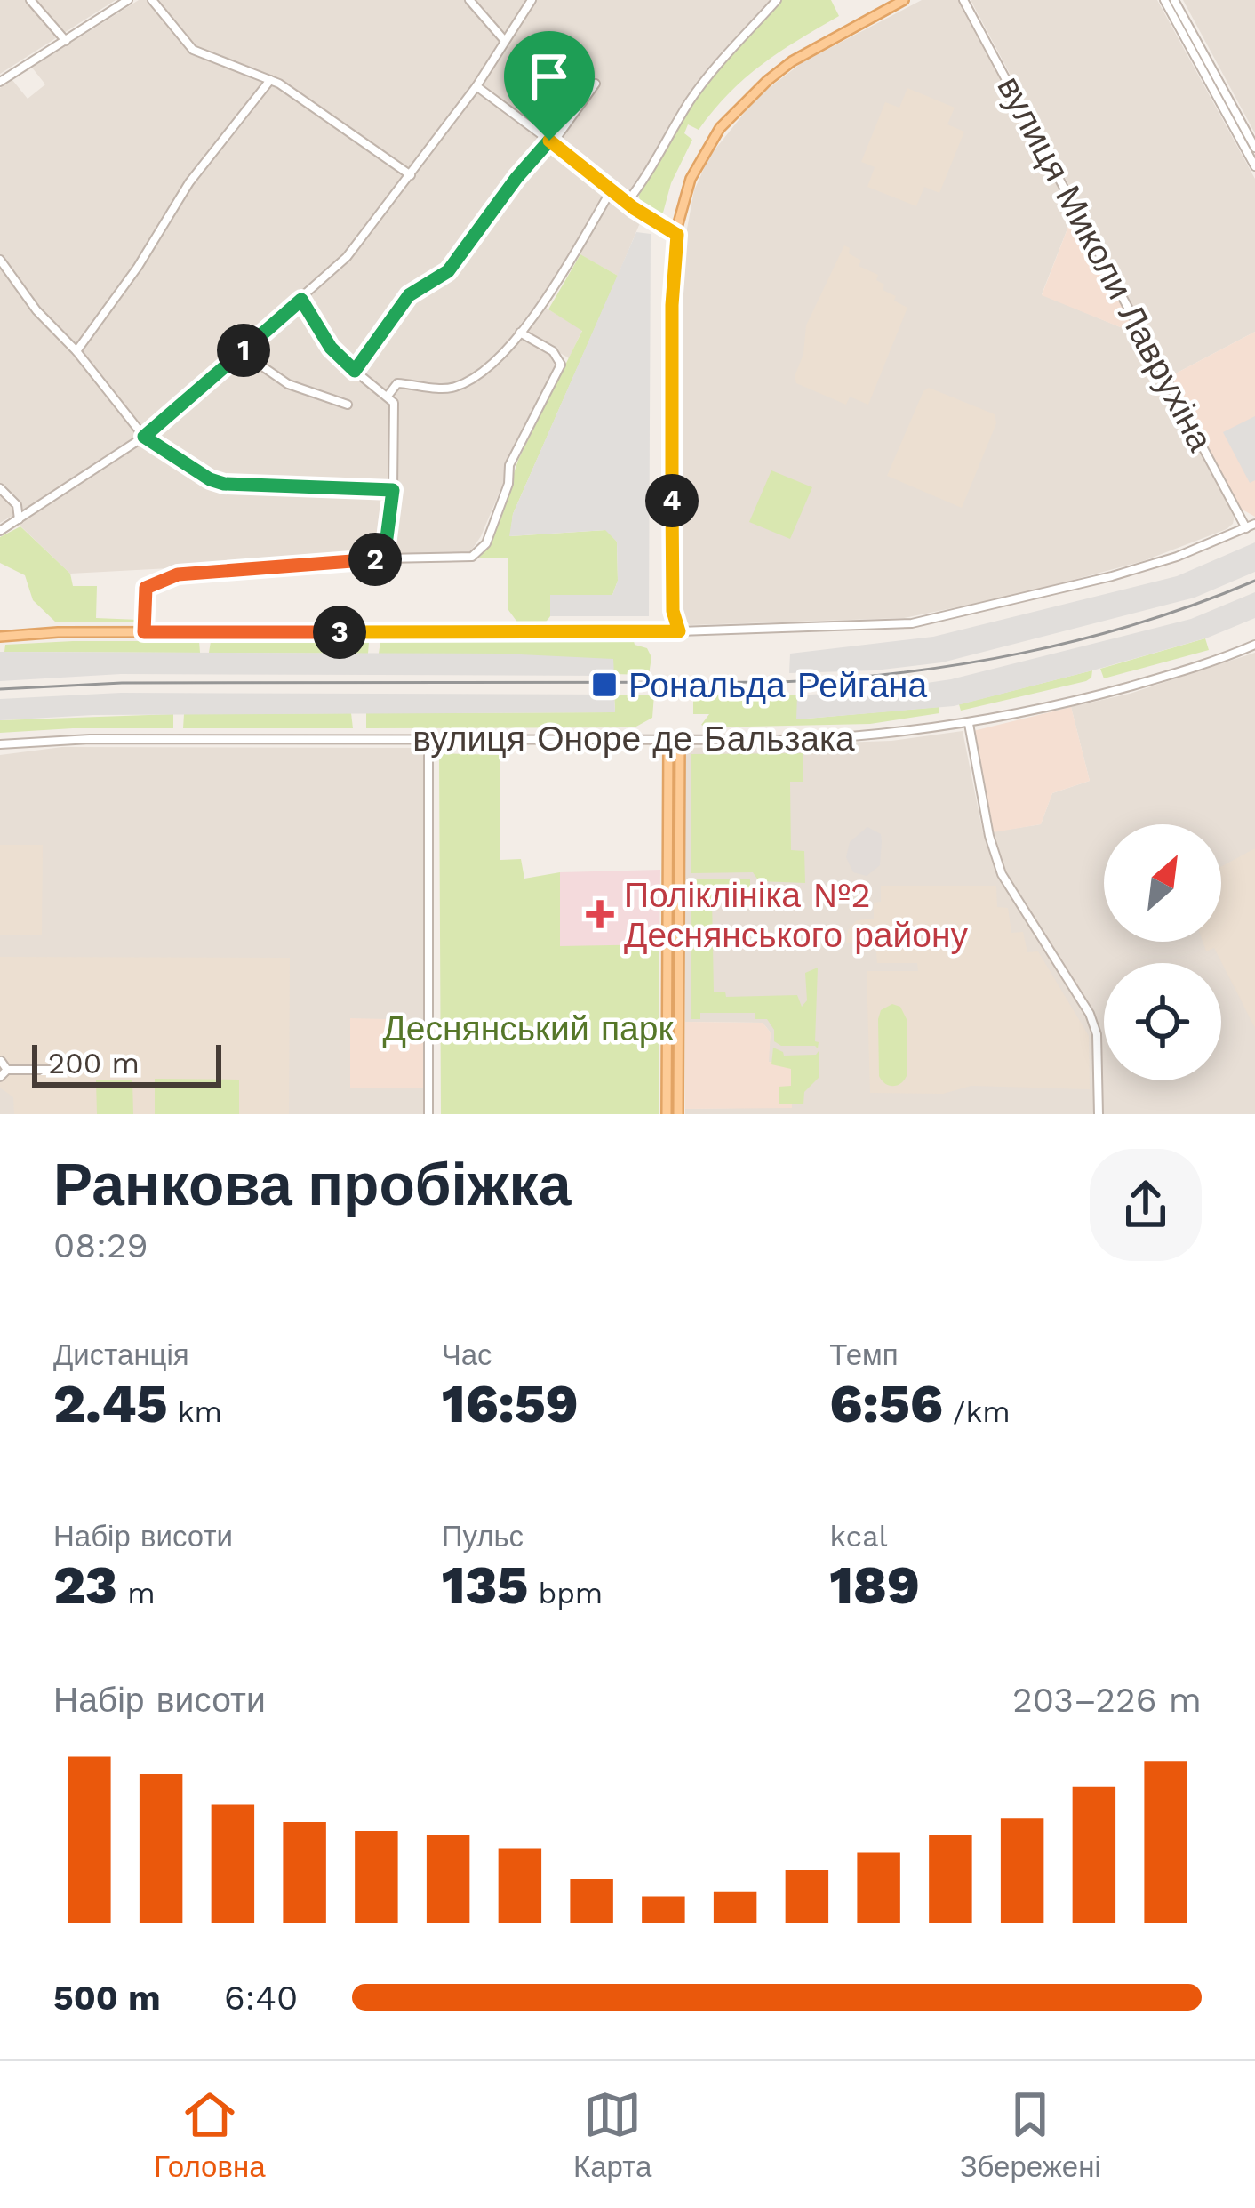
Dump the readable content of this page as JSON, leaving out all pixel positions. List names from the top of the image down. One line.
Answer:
{"streets":{"street":["вулиця Миколи Лаврухіна","вулиця Оноре де Бальзака"]},"parks":["Деснянський парк"],"places":{"transit":["Рональда Рейгана"],"health":["Поліклініка №2 Деснянського району"]},"scale_bar":"200 m","north":"top right","page":{"pins":["1","4","2","3"],"scale":"200 m","heading":["Ранкова пробіжка","08:29"],"stats":[["Дистанція","2.45 km"],["Час","16:59"],["Темп","6:56 /km"],["Набір висоти","23 m"],["Пульс","135 bpm"],["kcal","189"]],"chart":["Набір висоти","203–226 m"],"list":[{"name":"500 m","note":"6:40"}],"tabs":["Головна","Карта","Збережені"]}}
